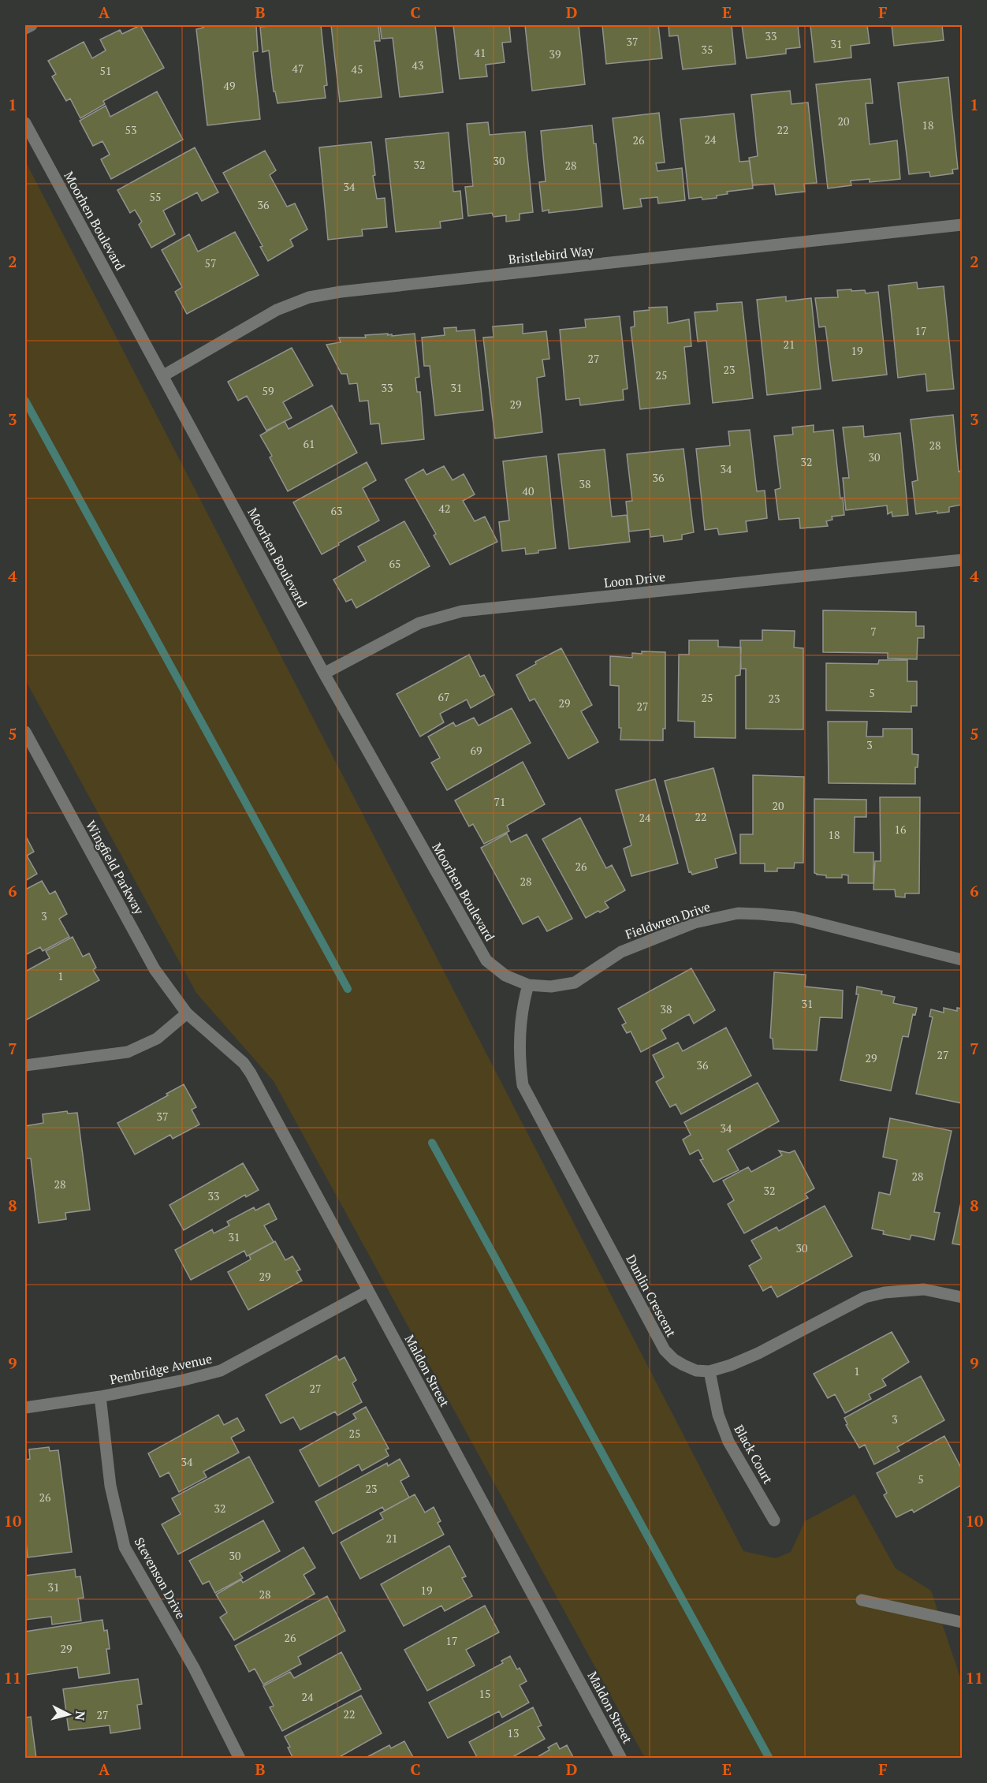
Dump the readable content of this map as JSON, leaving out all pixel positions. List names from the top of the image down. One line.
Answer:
{"streets":{"street":["Moorhen Boulevard","Bristlebird Way","Loon Drive","Wingfield Parkway","Fieldwren Drive","Dunlin Crescent","Pembridge Avenue","Maldon Street","Black Court","Stevenson Drive"]},"crossings":[["Moorhen Boulevard","Bristlebird Way"],["Moorhen Boulevard","Loon Drive"],["Moorhen Boulevard","Fieldwren Drive"],["Moorhen Boulevard","Dunlin Crescent"],["Wingfield Parkway","Maldon Street"],["Fieldwren Drive","Dunlin Crescent"],["Dunlin Crescent","Black Court"],["Pembridge Avenue","Maldon Street"],["Pembridge Avenue","Stevenson Drive"]],"house_numbers":["33","37","31","35","41","39","43","47","45","51","49","20","18","53","22","24","26","30","32","28","34","55","36","57","17","21","19","27","23","25","33","31","59","29","61","28","30","32","34","36","38","40","42","63","65","7","5","67","25","23","29","27","3","69","71","20","22","24","16","18","26","28","3","1","31","38","27","29","36","37","34","28","28","32","33","31","30","29","1","27","3","25","34","5","23","26","32","21","30","31","19","28","26","17","29","15","24","22","27","13"],"north":"right","grid":{"columns":["A","B","C","D","E","F"],"rows":["1","2","3","4","5","6","7","8","9","10","11"]}}
